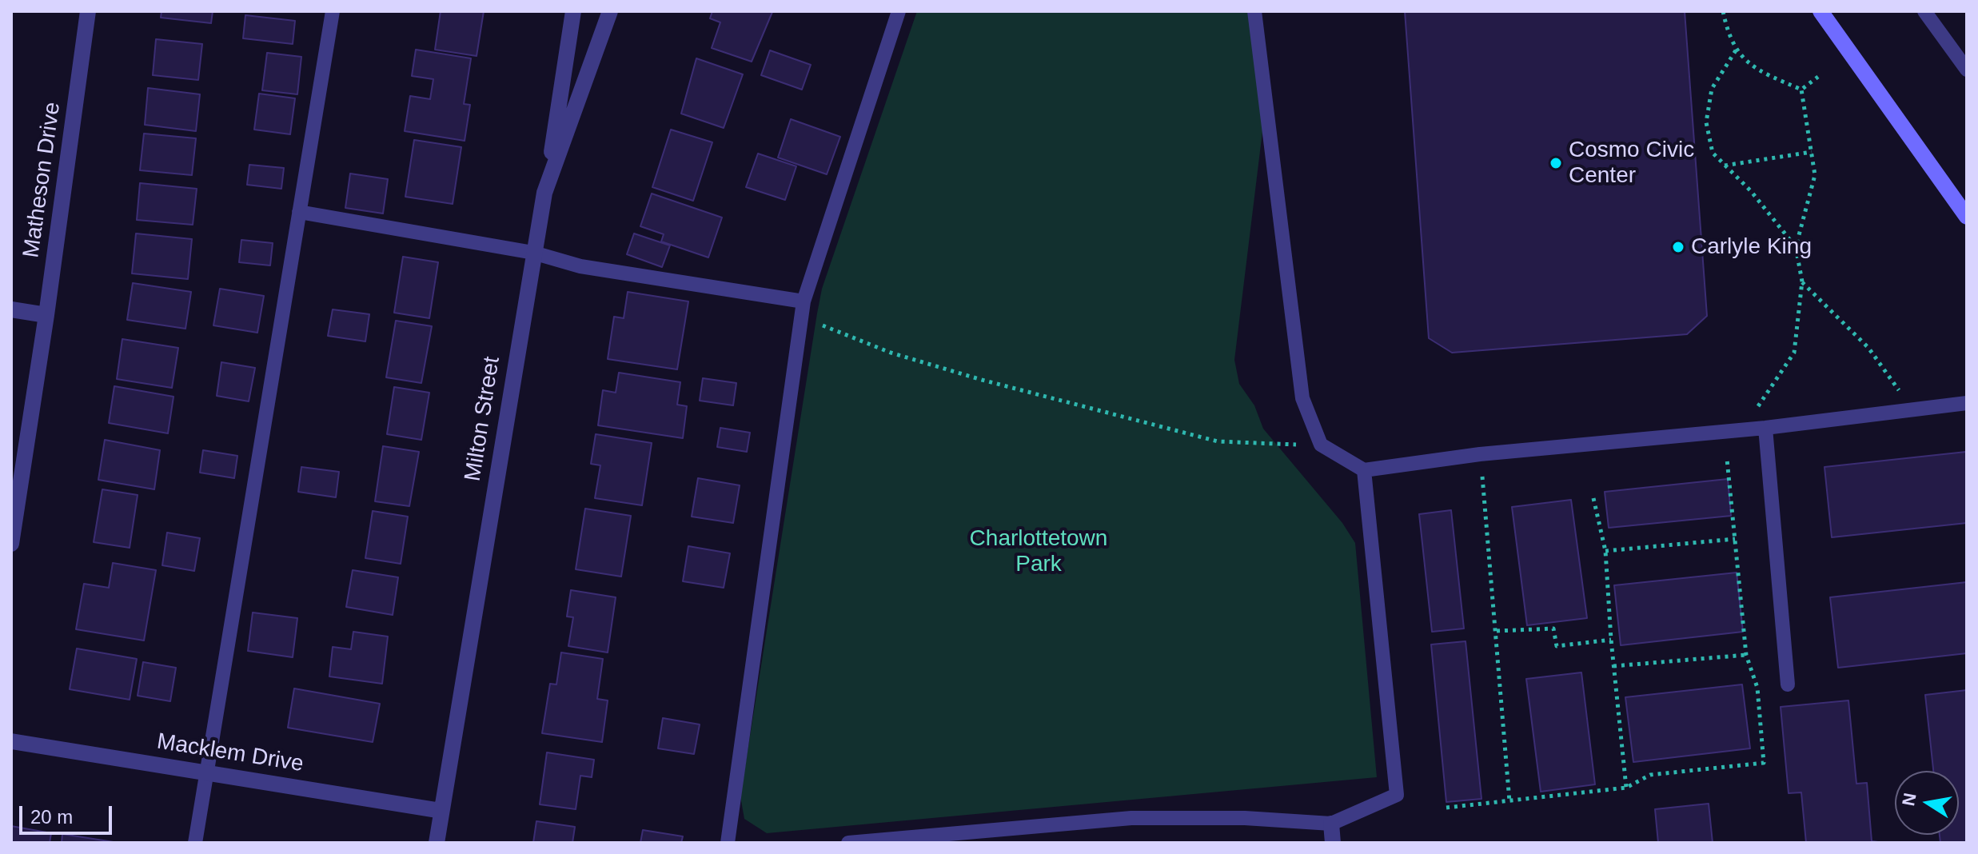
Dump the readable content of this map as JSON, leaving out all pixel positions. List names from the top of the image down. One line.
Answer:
{"streets":{"street":["Matheson Drive","Milton Street","Macklem Drive"]},"crossings":[["Milton Street","Macklem Drive"]],"parks":["Charlottetown Park"],"places":["Cosmo Civic Center","Carlyle King"],"scale_bar":"20 m","north":"left"}
